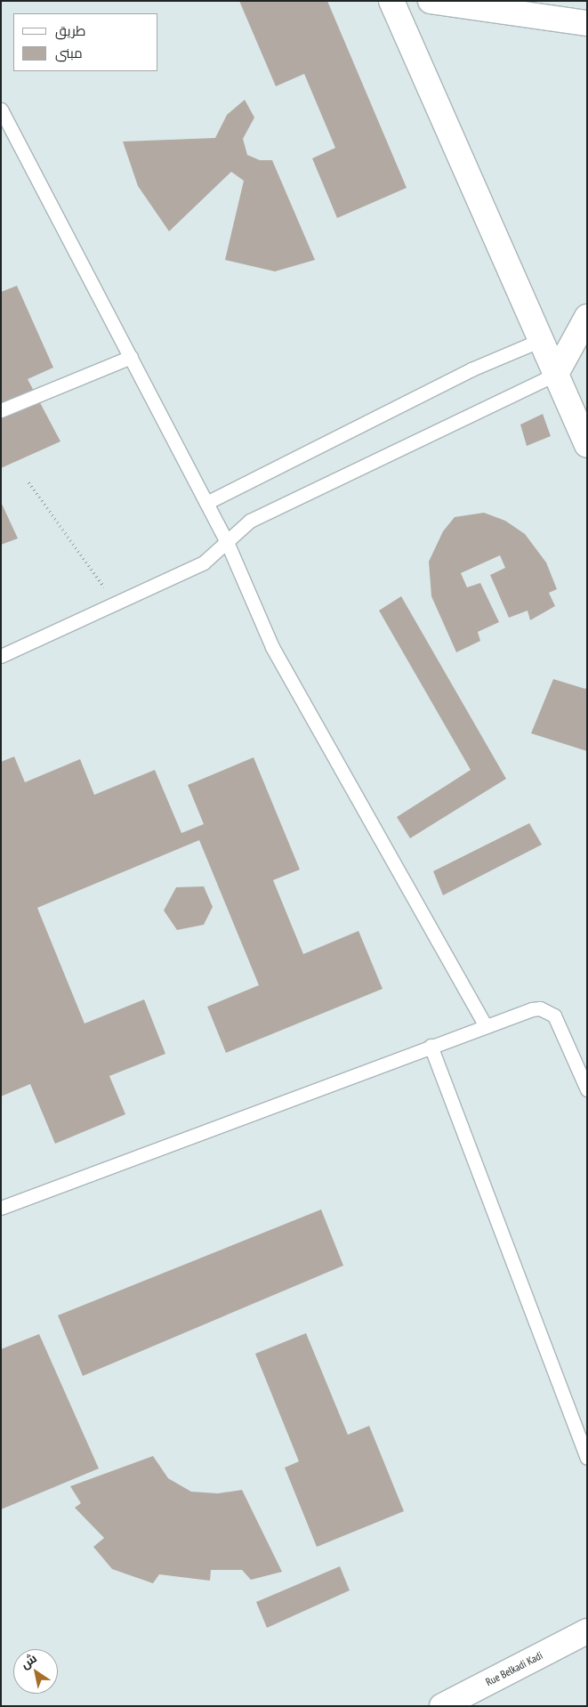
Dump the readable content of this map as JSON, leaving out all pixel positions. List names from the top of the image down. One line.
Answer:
{"streets":{"street":["Rue Belkadi Kadi"]},"legend":["طريق","مبنى"],"north":"top left"}
